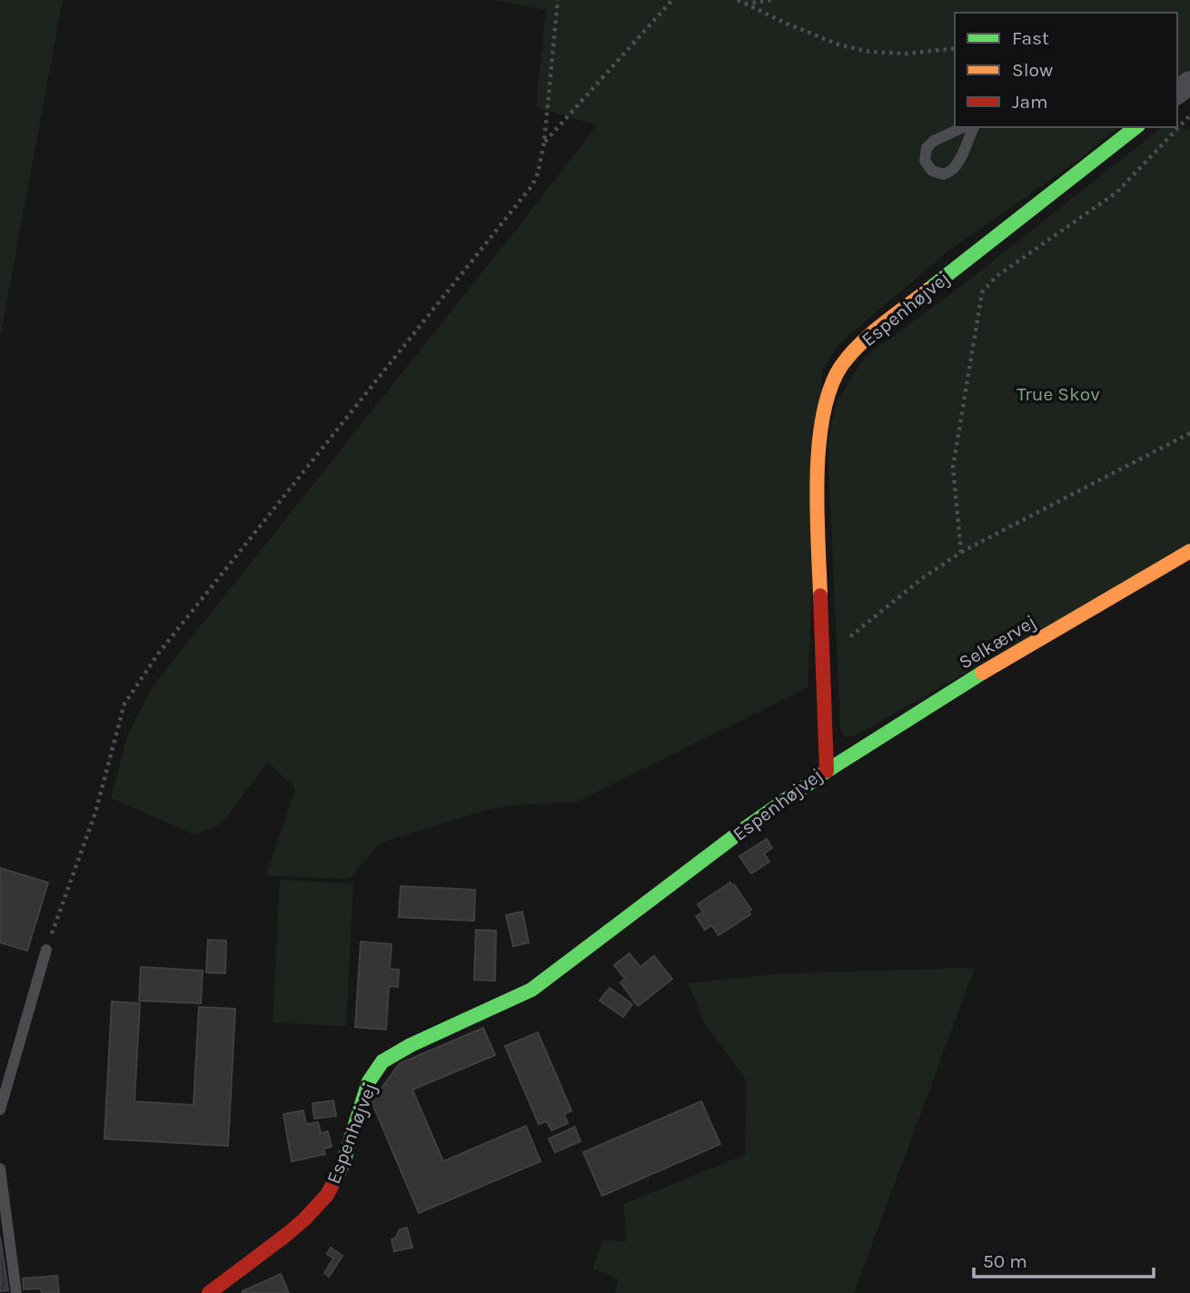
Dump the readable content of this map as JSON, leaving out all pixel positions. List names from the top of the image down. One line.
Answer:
{"streets":{"street":["Espenhøjvej","Selkærvej"]},"crossings":[["Espenhøjvej","Selkærvej"]],"parks":["True Skov"],"legend":["Fast","Slow","Jam"],"scale_bar":"50 m"}
